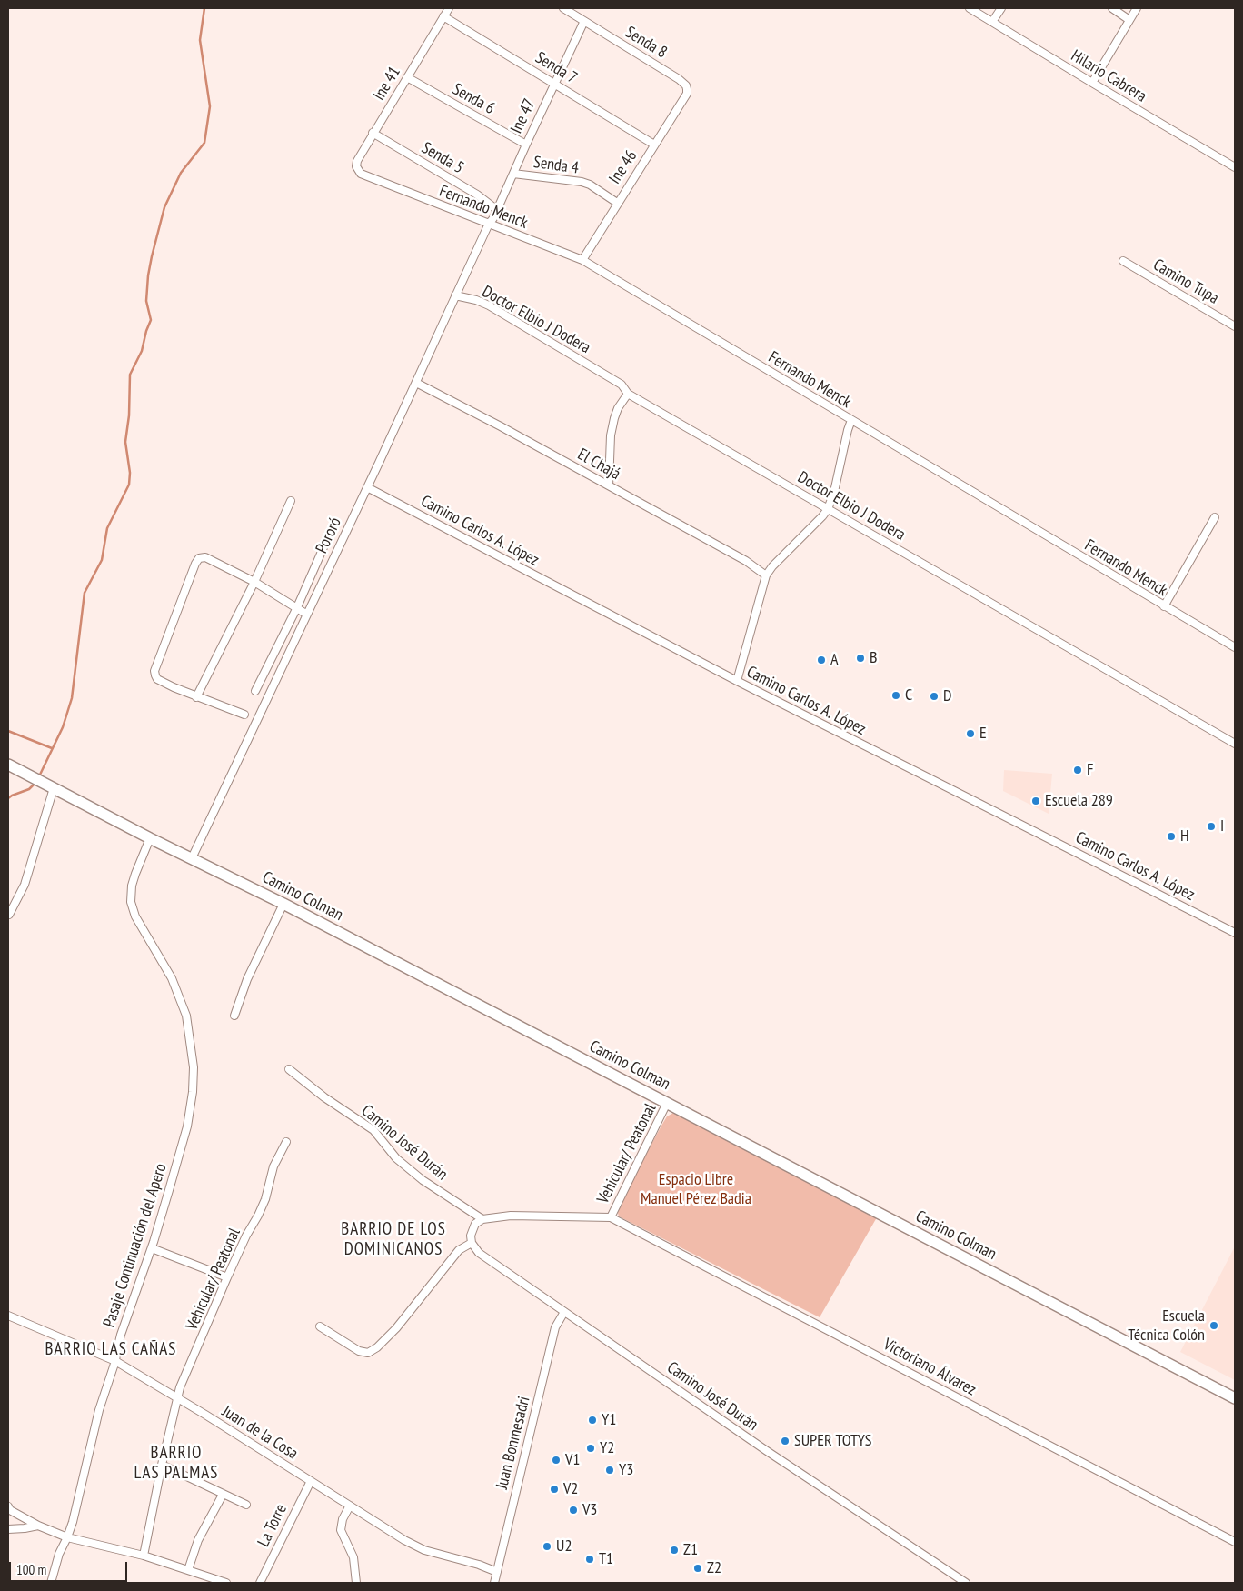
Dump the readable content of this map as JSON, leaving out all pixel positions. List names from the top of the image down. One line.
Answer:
{"streets":{"street":["Senda 8","Senda 7","Hilario Cabrera","Ine 41","Senda 6","Ine 47","Senda 5","Senda 4","Ine 46","Fernando Menck","Camino Tupa","Doctor Elbio J Dodera","El Chajá","Camino Carlos A. López","Pororó","Camino Colman","Camino José Durán","Vehicular/ Peatonal","Pasaje Continuación del Apero","Victoriano Álvarez","Juan de la Cosa","Juan Bonmesadri","La Torre"]},"crossings":[["Senda 8","Ine 47"],["Senda 8","Ine 46"],["Senda 7","Ine 41"],["Senda 7","Ine 47"],["Senda 7","Ine 46"],["Ine 41","Senda 6"],["Ine 41","Senda 5"],["Ine 41","Fernando Menck"],["Senda 6","Ine 47"],["Ine 47","Senda 5"],["Ine 47","Senda 4"],["Ine 47","Fernando Menck"],["Ine 47","Pororó"],["Senda 4","Ine 46"],["Ine 46","Fernando Menck"],["Fernando Menck","Pororó"],["Doctor Elbio J Dodera","Pororó"],["El Chajá","Pororó"],["Camino Carlos A. López","Pororó"],["Pororó","Camino Colman"],["Camino Colman","Vehicular/ Peatonal"],["Camino Colman","Pasaje Continuación del Apero"],["Camino José Durán","Juan Bonmesadri"],["Vehicular/ Peatonal","Victoriano Álvarez"],["Vehicular/ Peatonal","Juan de la Cosa"],["Pasaje Continuación del Apero","Juan de la Cosa"],["Juan de la Cosa","Juan Bonmesadri"],["Juan de la Cosa","La Torre"]],"districts":["BARRIO DE LOS DOMINICANOS","BARRIO LAS CAÑAS","BARRIO LAS PALMAS"],"parks":["Espacio Libre Manuel Pérez Badia"],"places":["B","A","C","D","E","F","Escuela 289","I","H","Escuela Técnica Colón","Y1","SUPER TOTYS","Y2","V1","Y3","V2","V3","U2","Z1","T1","Z2"],"scale_bar":"100 m"}
